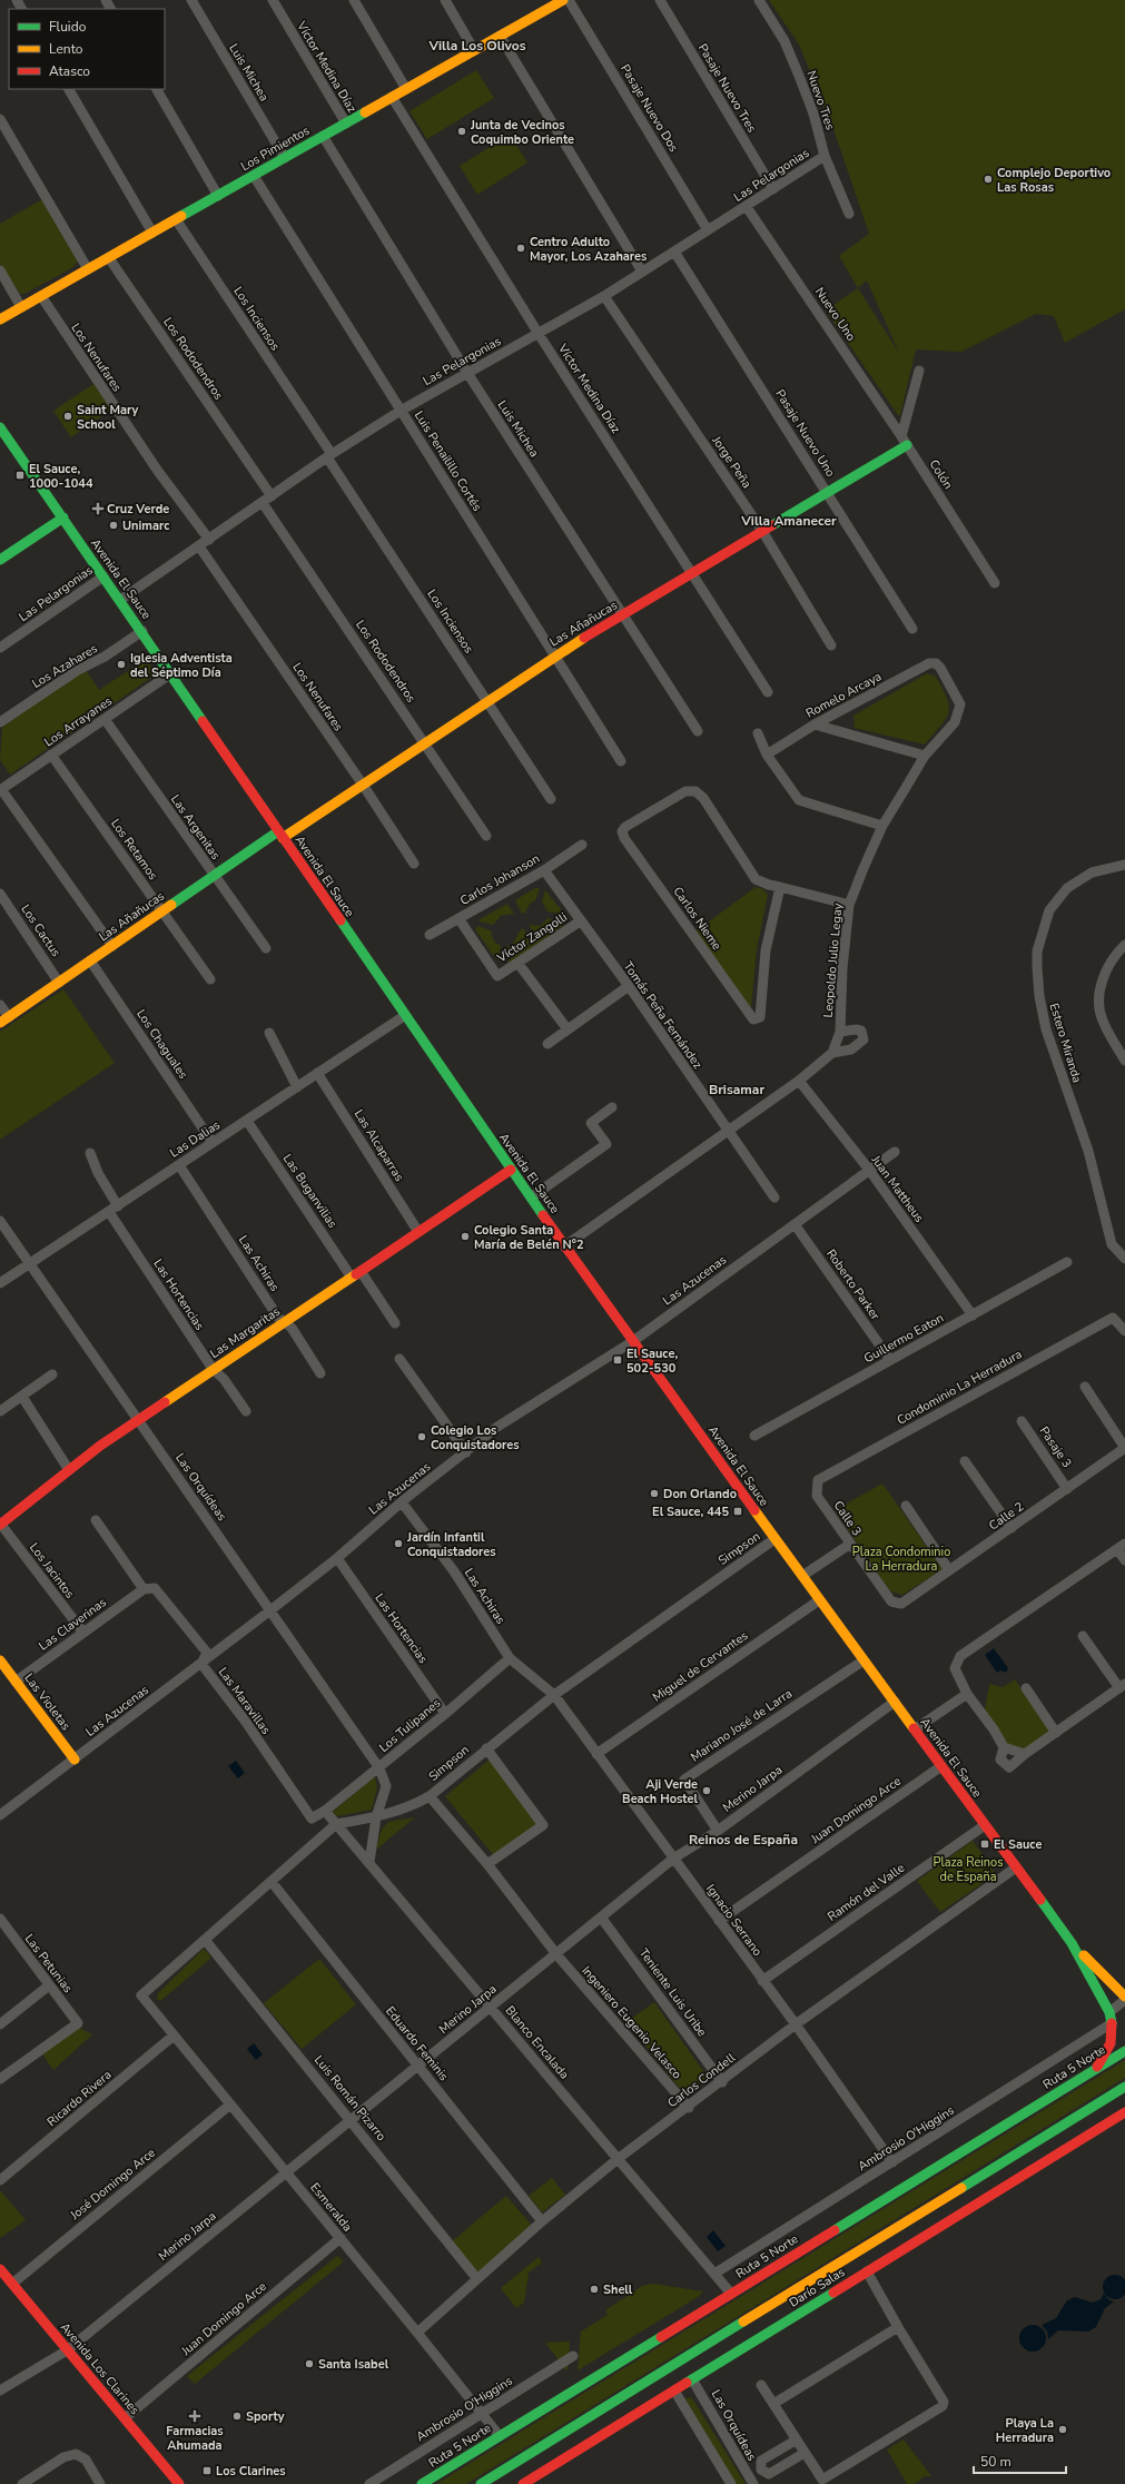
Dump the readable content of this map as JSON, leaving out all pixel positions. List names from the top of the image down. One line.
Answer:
{"streets":{"main road":["Los Pimientos","Avenida El Sauce","Las Añañucas","Las Margaritas","Las Violetas","Ruta 5 Norte","Darío Salas","Avenida Los Clarines"],"street":["Víctor Medina Díaz","Luis Michea","Pasaje Nuevo Tres","Nuevo Tres","Pasaje Nuevo Dos","Las Pelargonias","Nuevo Uno","Los Inciensos","Los Nenufares","Los Rododendros","Pasaje Nuevo Uno","Luis Penailillo Cortés","Jorge Peña","Colón","Los Azahares","Romelo Arcaya","Los Arrayanes","Las Argenitas","Los Retamos","Carlos Johanson","Carlos Nieme","Los Cactus","Víctor Zangolli","Leopoldo Julio Legay","Tomás Peña Fernández","Estero Miranda","Los Chaguales","Las Dalias","Las Alcaparras","Juan Mattheus","Las Buganvilias","Las Achiras","Las Azucenas","Roberto Parker","Las Hortencias","Guillermo Eaton","Condominio La Herradura","Pasaje 3","Las Orquídeas","Calle 2","Calle 3","Simpson","Los Jacintos","Las Claverinas","Miguel de Cervantes","Las Maravillas","Los Tulipanes","Mariano José de Larra","Merino Jarpa","Juan Domingo Arce","Ramón del Valle","Ignacio Serrano","Las Petunias","Teniente Luis Uribe","Ingeniero Eugenio Velasco","Blanco Encalada","Eduardo Feminis","Carlos Condell","Ricardo Rivera","Luis Román Pizarro","Ambrosio O'Higgins","José Domingo Arce","Esmeralda"]},"crossings":[["Víctor Medina Díaz","Los Pimientos"],["Víctor Medina Díaz","Las Pelargonias"],["Víctor Medina Díaz","Las Añañucas"],["Luis Michea","Los Pimientos"],["Luis Michea","Las Pelargonias"],["Luis Michea","Las Añañucas"],["Pasaje Nuevo Tres","Las Pelargonias"],["Nuevo Tres","Las Pelargonias"],["Pasaje Nuevo Dos","Las Pelargonias"],["Los Pimientos","Los Inciensos"],["Los Pimientos","Los Nenufares"],["Los Pimientos","Los Rododendros"],["Los Pimientos","Luis Penailillo Cortés"],["Las Pelargonias","Nuevo Uno"],["Las Pelargonias","Los Inciensos"],["Las Pelargonias","Los Nenufares"],["Las Pelargonias","Los Rododendros"],["Las Pelargonias","Pasaje Nuevo Uno"],["Las Pelargonias","Luis Penailillo Cortés"],["Las Pelargonias","Jorge Peña"],["Las Pelargonias","Avenida El Sauce"],["Nuevo Uno","Colón"],["Nuevo Uno","Las Añañucas"],["Los Inciensos","Las Añañucas"],["Los Nenufares","Las Añañucas"],["Los Rododendros","Las Añañucas"],["Pasaje Nuevo Uno","Las Añañucas"],["Luis Penailillo Cortés","Las Añañucas"],["Jorge Peña","Las Añañucas"],["Colón","Las Añañucas"],["Avenida El Sauce","Las Añañucas"],["Avenida El Sauce","Los Azahares"],["Avenida El Sauce","Los Arrayanes"],["Avenida El Sauce","Leopoldo Julio Legay"],["Avenida El Sauce","Las Dalias"],["Avenida El Sauce","Las Azucenas"],["Avenida El Sauce","Las Margaritas"],["Avenida El Sauce","Simpson"],["Avenida El Sauce","Miguel de Cervantes"],["Avenida El Sauce","Mariano José de Larra"],["Avenida El Sauce","Merino Jarpa"],["Avenida El Sauce","Juan Domingo Arce"],["Avenida El Sauce","Ramón del Valle"],["Avenida El Sauce","Ruta 5 Norte"],["Avenida El Sauce","Carlos Condell"],["Avenida El Sauce","Ambrosio O'Higgins"],["Las Añañucas","Las Argenitas"],["Las Añañucas","Los Retamos"],["Las Añañucas","Los Cactus"],["Las Añañucas","Los Chaguales"],["Romelo Arcaya","Leopoldo Julio Legay"],["Los Arrayanes","Las Argenitas"],["Los Arrayanes","Los Retamos"],["Carlos Johanson","Víctor Zangolli"],["Carlos Johanson","Tomás Peña Fernández"],["Víctor Zangolli","Tomás Peña Fernández"],["Leopoldo Julio Legay","Tomás Peña Fernández"],["Leopoldo Julio Legay","Juan Mattheus"],["Los Chaguales","Las Dalias"],["Las Dalias","Las Alcaparras"],["Las Dalias","Las Buganvilias"],["Las Dalias","Las Achiras"],["Las Dalias","Las Hortencias"],["Las Dalias","Las Orquídeas"],["Las Alcaparras","Las Margaritas"],["Juan Mattheus","Las Azucenas"],["Juan Mattheus","Guillermo Eaton"],["Las Buganvilias","Las Margaritas"],["Las Achiras","Las Azucenas"],["Las Achiras","Las Margaritas"],["Las Achiras","Simpson"],["Las Achiras","Los Tulipanes"],["Las Achiras","Ignacio Serrano"],["Las Azucenas","Roberto Parker"],["Las Azucenas","Las Hortencias"],["Las Azucenas","Las Orquídeas"],["Las Azucenas","Las Maravillas"],["Las Azucenas","Las Violetas"],["Roberto Parker","Guillermo Eaton"],["Las Hortencias","Las Margaritas"],["Las Hortencias","Los Tulipanes"],["Las Margaritas","Las Orquídeas"],["Las Margaritas","Los Jacintos"],["Condominio La Herradura","Calle 3"],["Pasaje 3","Calle 2"],["Las Orquídeas","Los Tulipanes"],["Las Orquídeas","Darío Salas"],["Calle 2","Calle 3"],["Simpson","Ignacio Serrano"],["Simpson","Ingeniero Eugenio Velasco"],["Los Jacintos","Las Claverinas"],["Las Claverinas","Las Maravillas"],["Las Claverinas","Las Violetas"],["Miguel de Cervantes","Ignacio Serrano"],["Las Maravillas","Los Tulipanes"],["Mariano José de Larra","Merino Jarpa"],["Merino Jarpa","Ignacio Serrano"],["Merino Jarpa","Teniente Luis Uribe"],["Merino Jarpa","Ingeniero Eugenio Velasco"],["Merino Jarpa","Blanco Encalada"],["Merino Jarpa","Eduardo Feminis"],["Merino Jarpa","Luis Román Pizarro"],["Merino Jarpa","Esmeralda"],["Merino Jarpa","Avenida Los Clarines"],["Juan Domingo Arce","Ignacio Serrano"],["Juan Domingo Arce","Esmeralda"],["Juan Domingo Arce","Avenida Los Clarines"],["Ramón del Valle","Ignacio Serrano"],["Ignacio Serrano","Carlos Condell"],["Ignacio Serrano","Ambrosio O'Higgins"],["Teniente Luis Uribe","Carlos Condell"],["Ingeniero Eugenio Velasco","Carlos Condell"],["Blanco Encalada","Ruta 5 Norte"],["Blanco Encalada","Carlos Condell"],["Blanco Encalada","Ambrosio O'Higgins"],["Eduardo Feminis","Carlos Condell"],["Ruta 5 Norte","Esmeralda"],["Carlos Condell","Esmeralda"],["Ricardo Rivera","Esmeralda"],["Luis Román Pizarro","Esmeralda"],["Ambrosio O'Higgins","Esmeralda"],["José Domingo Arce","Esmeralda"],["José Domingo Arce","Avenida Los Clarines"]],"districts":["Villa Los Olivos","Villa Amanecer","Brisamar","Reinos de España"],"parks":["Plaza Condominio La Herradura","Plaza Reinos de España"],"places":{"other":["Junta de Vecinos Coquimbo Oriente","Complejo Deportivo Las Rosas","Centro Adulto Mayor, Los Azahares","Saint Mary School","Unimarc","Iglesia Adventista del Séptimo Día","Colegio Santa María de Belén N°2","Colegio Los Conquistadores","Don Orlando","Jardín Infantil Conquistadores","Aji Verde Beach Hostel","Shell","Santa Isabel","Sporty","Playa La Herradura"],"transit":["El Sauce, 1000-1044","El Sauce, 502-530","El Sauce, 445","El Sauce","Los Clarines"],"health":["Cruz Verde","Farmacias Ahumada"]},"legend":["Fluido","Lento","Atasco"],"scale_bar":"50 m"}
